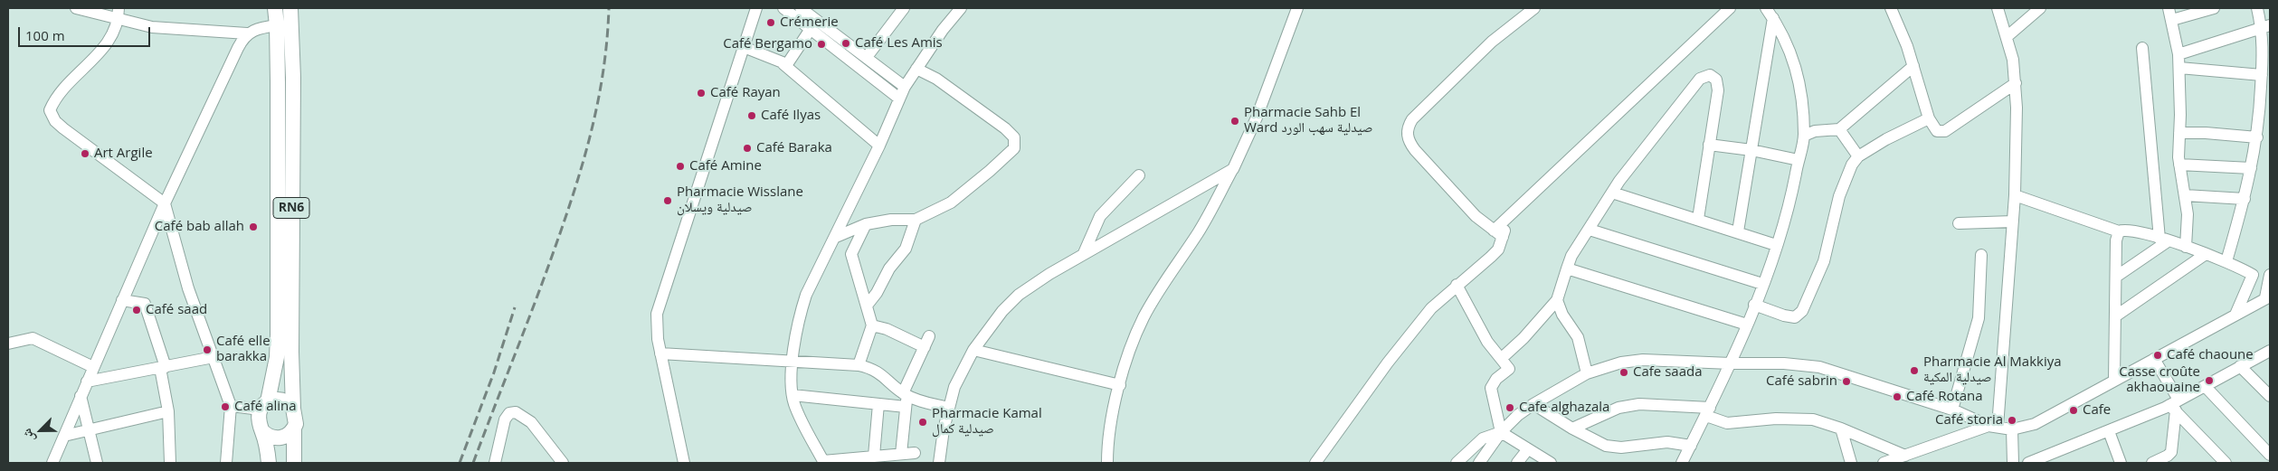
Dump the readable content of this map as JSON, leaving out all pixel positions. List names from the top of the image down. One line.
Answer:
{"streets":{"main road":["RN6"]},"places":["Crémerie","Café Les Amis","Café Bergamo","Café Rayan","Café Ilyas","Pharmacie Sahb El Ward صيدلية سهب الورد","Café Baraka","Art Argile","Café Amine","Pharmacie Wisslane صيدلية ويسلان","Café bab allah","Café saad","Café elle barakka","Café chaoune","Pharmacie Al Makkiya صيدلية المكية","Cafe saada","Casse croûte akhaouaine","Café sabrin","Café Rotana","Café alina","Cafe alghazala","Cafe","Café storia","Pharmacie Kamal صيدلية كمال"],"scale_bar":"100 m","north":"bottom left"}
